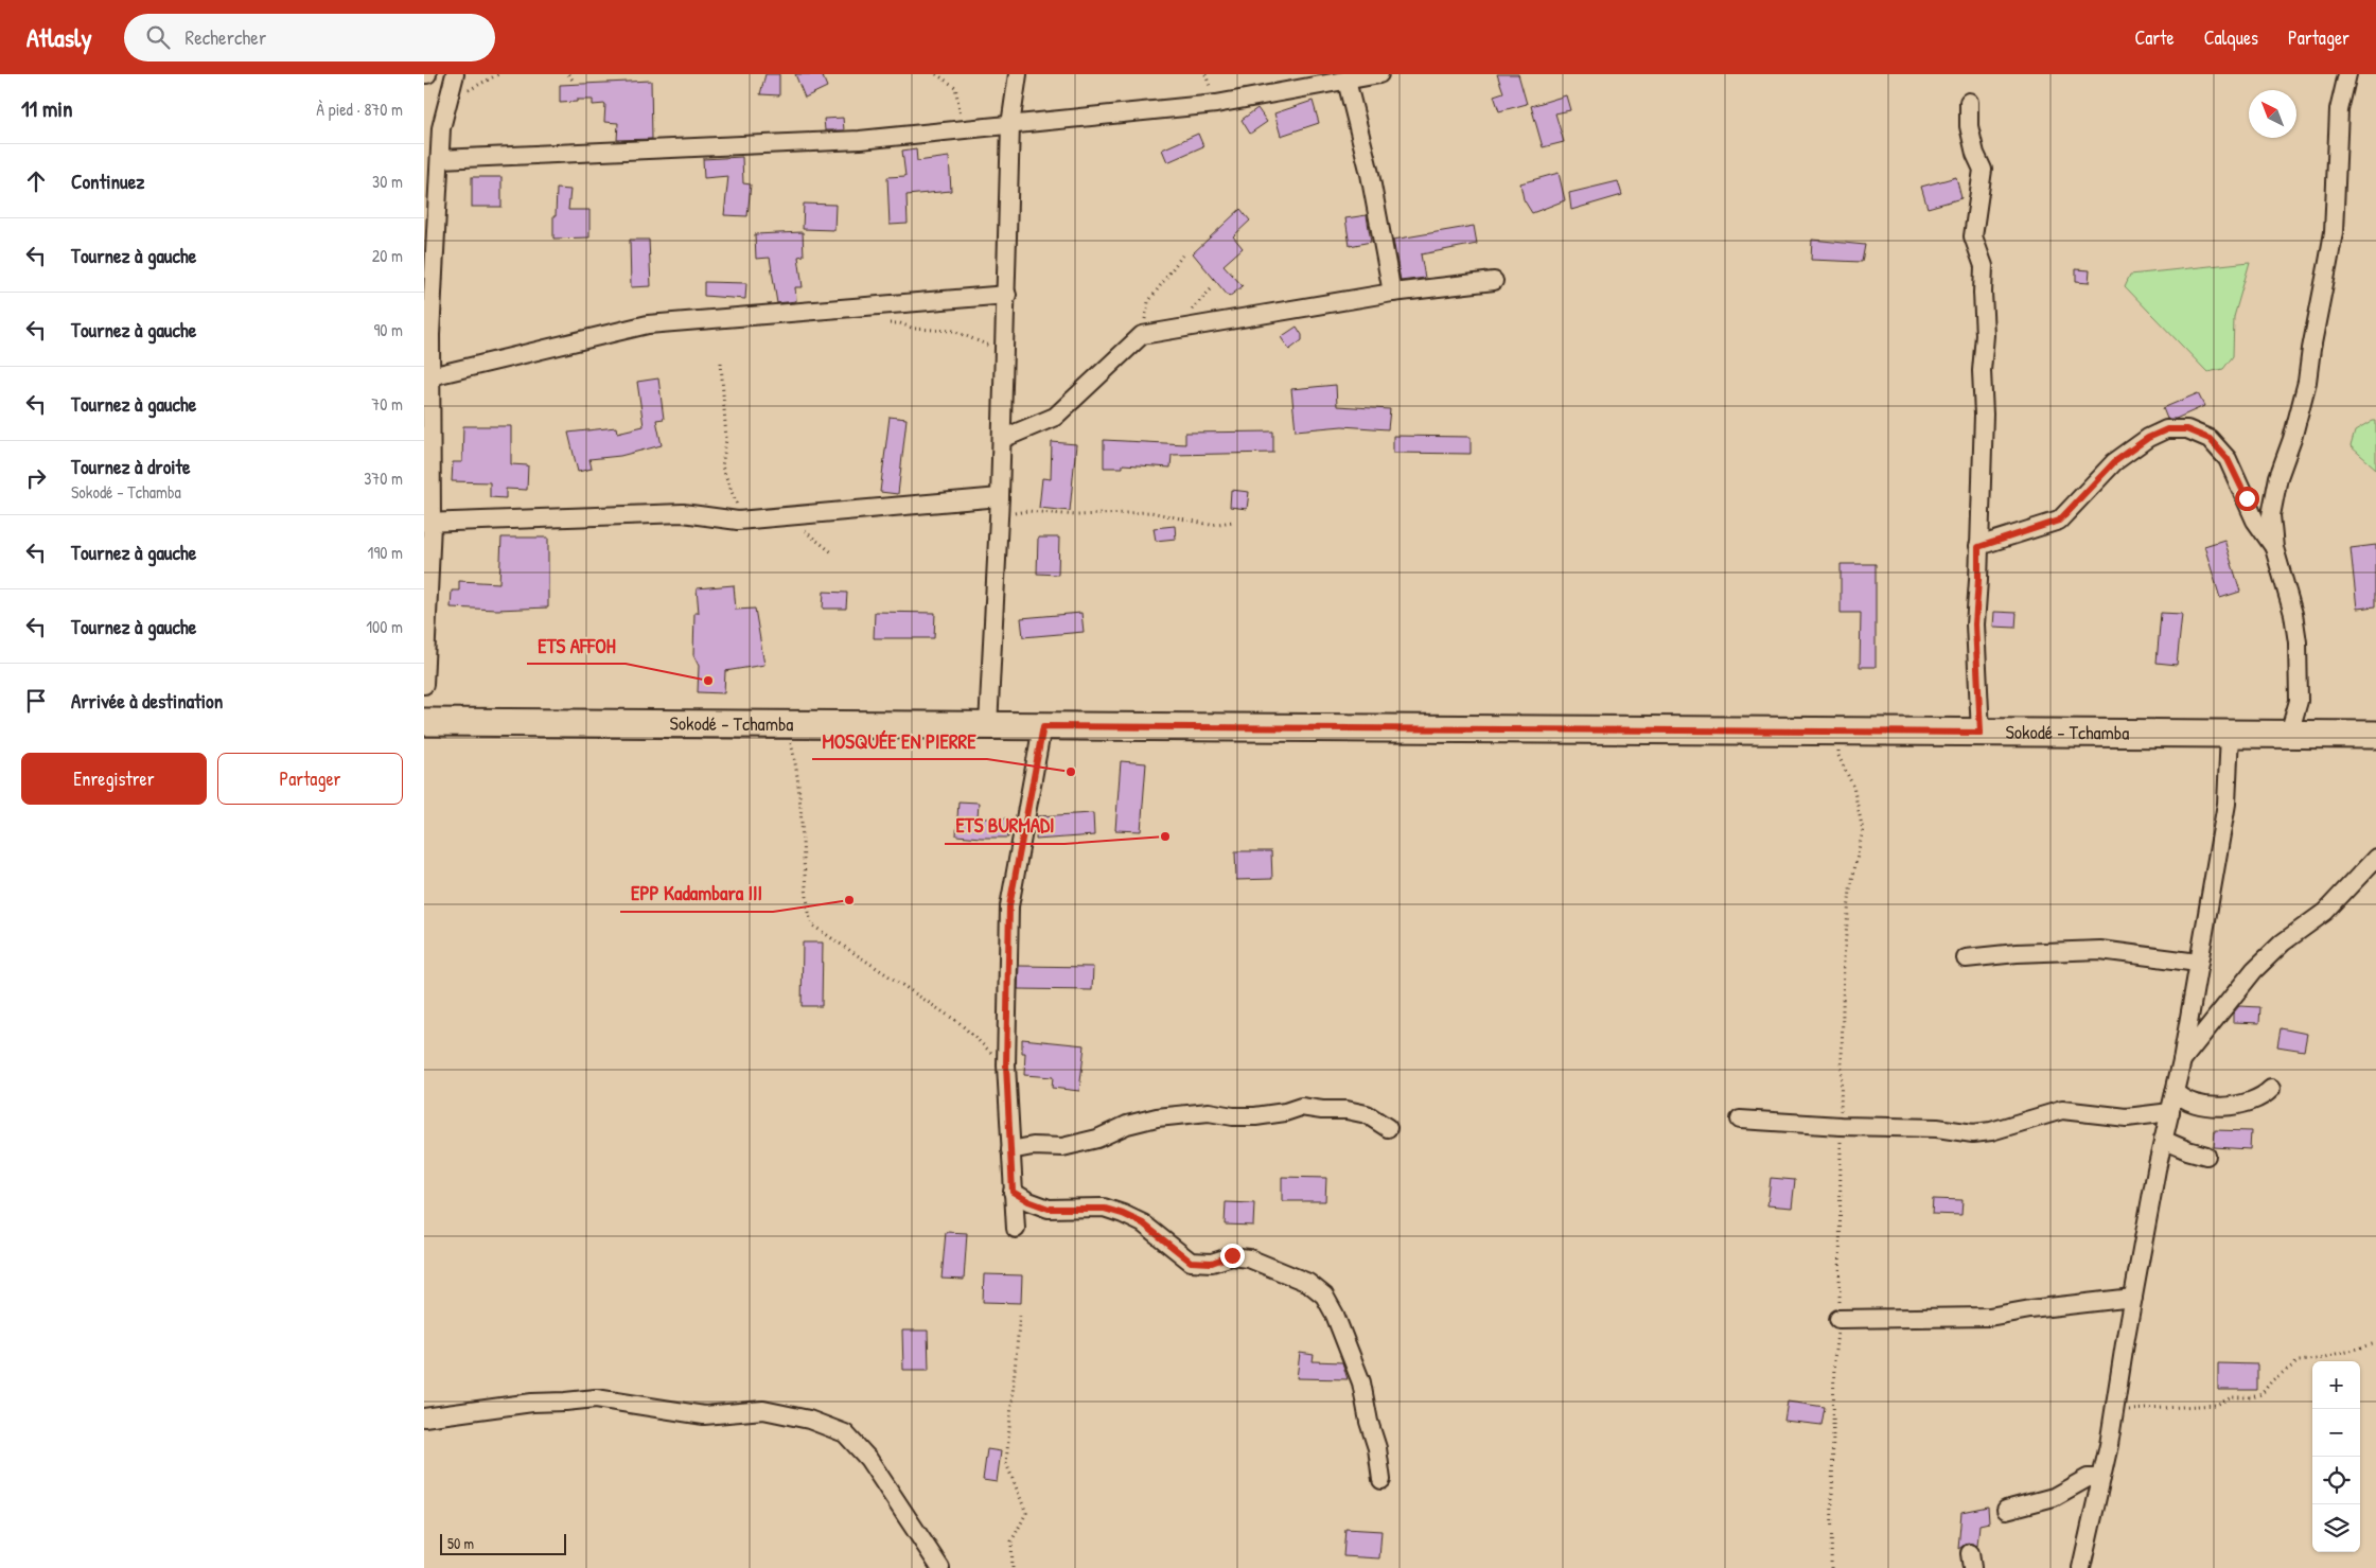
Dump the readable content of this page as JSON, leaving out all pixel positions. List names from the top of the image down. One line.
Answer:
{"streets":{"main road":["Sokodé - Tchamba"]},"places":["ETS AFFOH","MOSQUÉE EN PIERRE","ETS BURMADI","EPP Kadambara III"],"scale_bar":"50 m","north":"top left","page":{"header":"Atlasly","search":"Rechercher","nav":["Carte","Calques","Partager"],"heading":["11 min","À pied · 870 m"],"list":[["Continuez","30 m"],["Tournez à gauche","20 m"],["Tournez à gauche","90 m"],["Tournez à gauche","70 m"],["Tournez à droite","Sokodé - Tchamba","370 m"],["Tournez à gauche","190 m"],["Tournez à gauche","100 m"],"Arrivée à destination"],"buttons":["Enregistrer","Partager"],"map_buttons":["+","−"],"scale":"50 m"}}
